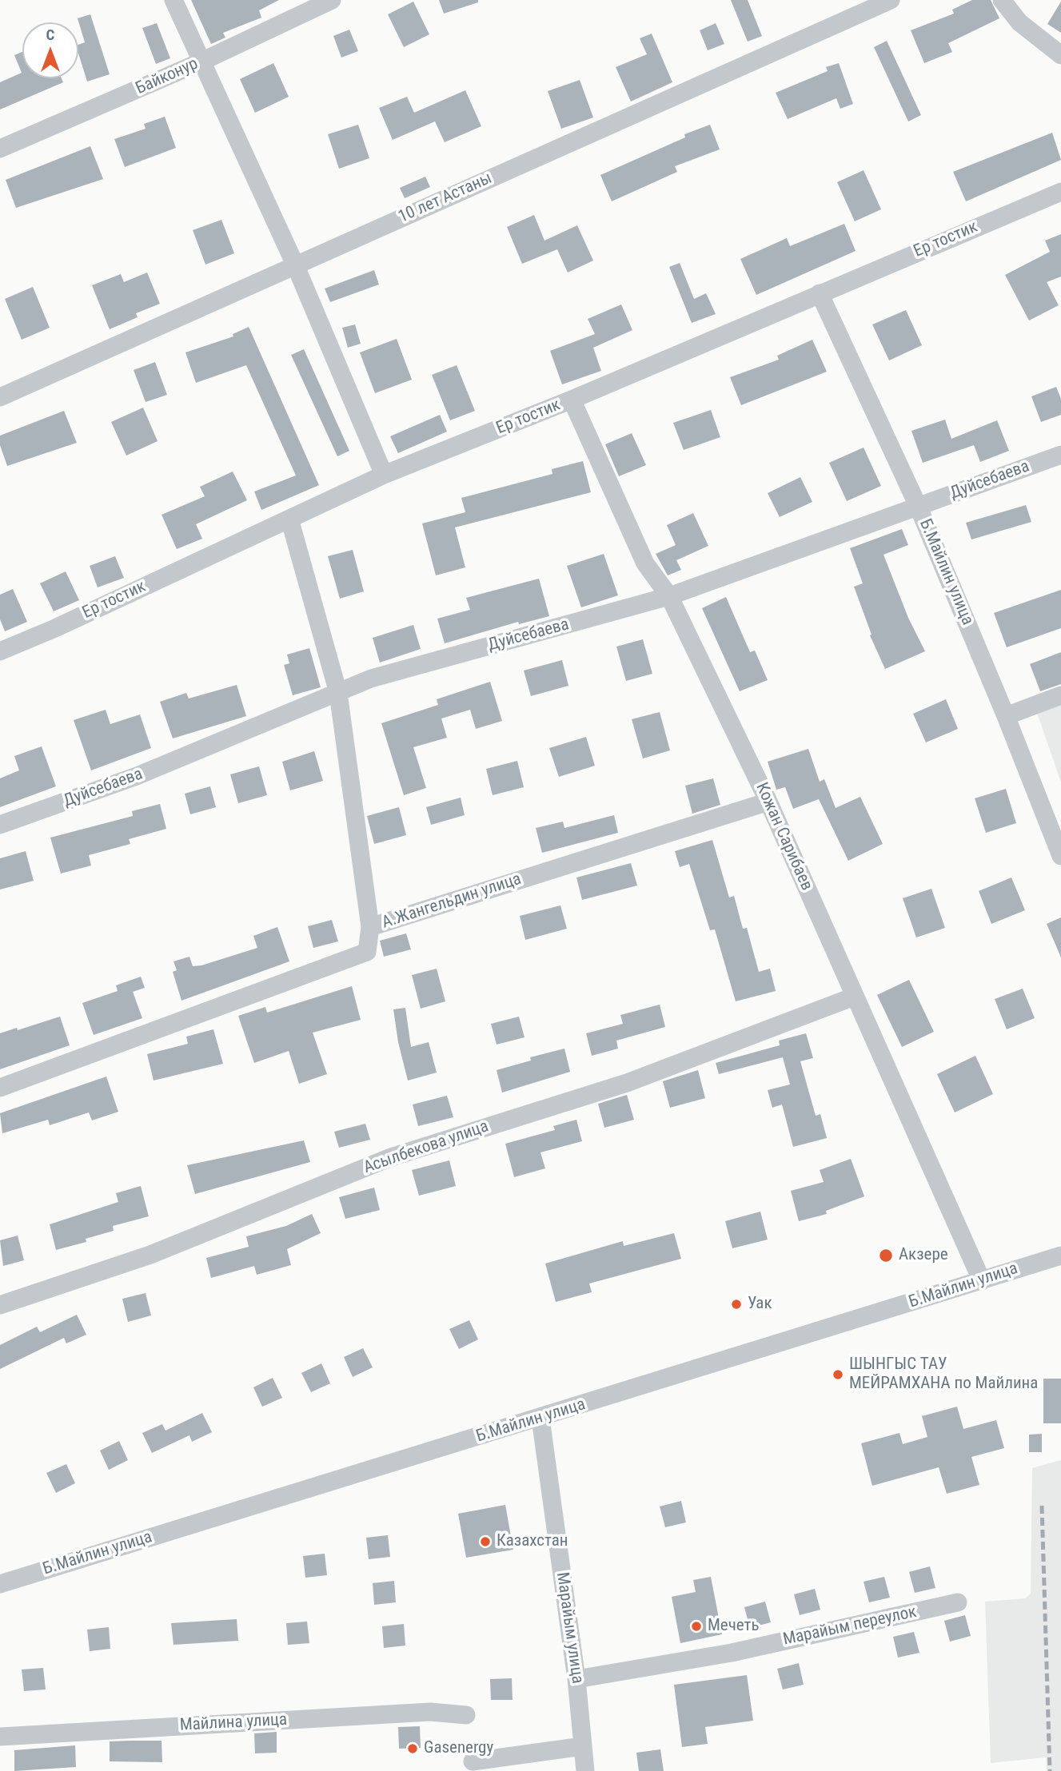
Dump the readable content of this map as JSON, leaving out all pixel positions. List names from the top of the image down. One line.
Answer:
{"streets":{"street":["Байконур","10 лет Астаны","Ер тостик","Дуйсебаева","Б.Майлин улица","Кожан Сарибаев","А.Жангельдин улица","Асылбекова улица","Марайым переулок","Марайым улица","Майлина улица"]},"crossings":[["Ер тостик","Б.Майлин улица"],["Ер тостик","Кожан Сарибаев"],["Дуйсебаева","Б.Майлин улица"],["Дуйсебаева","Кожан Сарибаев"],["Б.Майлин улица","Кожан Сарибаев"],["Б.Майлин улица","Марайым улица"],["Кожан Сарибаев","А.Жангельдин улица"],["Кожан Сарибаев","Асылбекова улица"],["Марайым переулок","Марайым улица"]],"places":["Акзере","Уак","ШЫНГЫС ТАУ МЕЙРАМХАНА по Майлина","Казахстан","Мечеть","Gasenergy"],"north":"top"}
